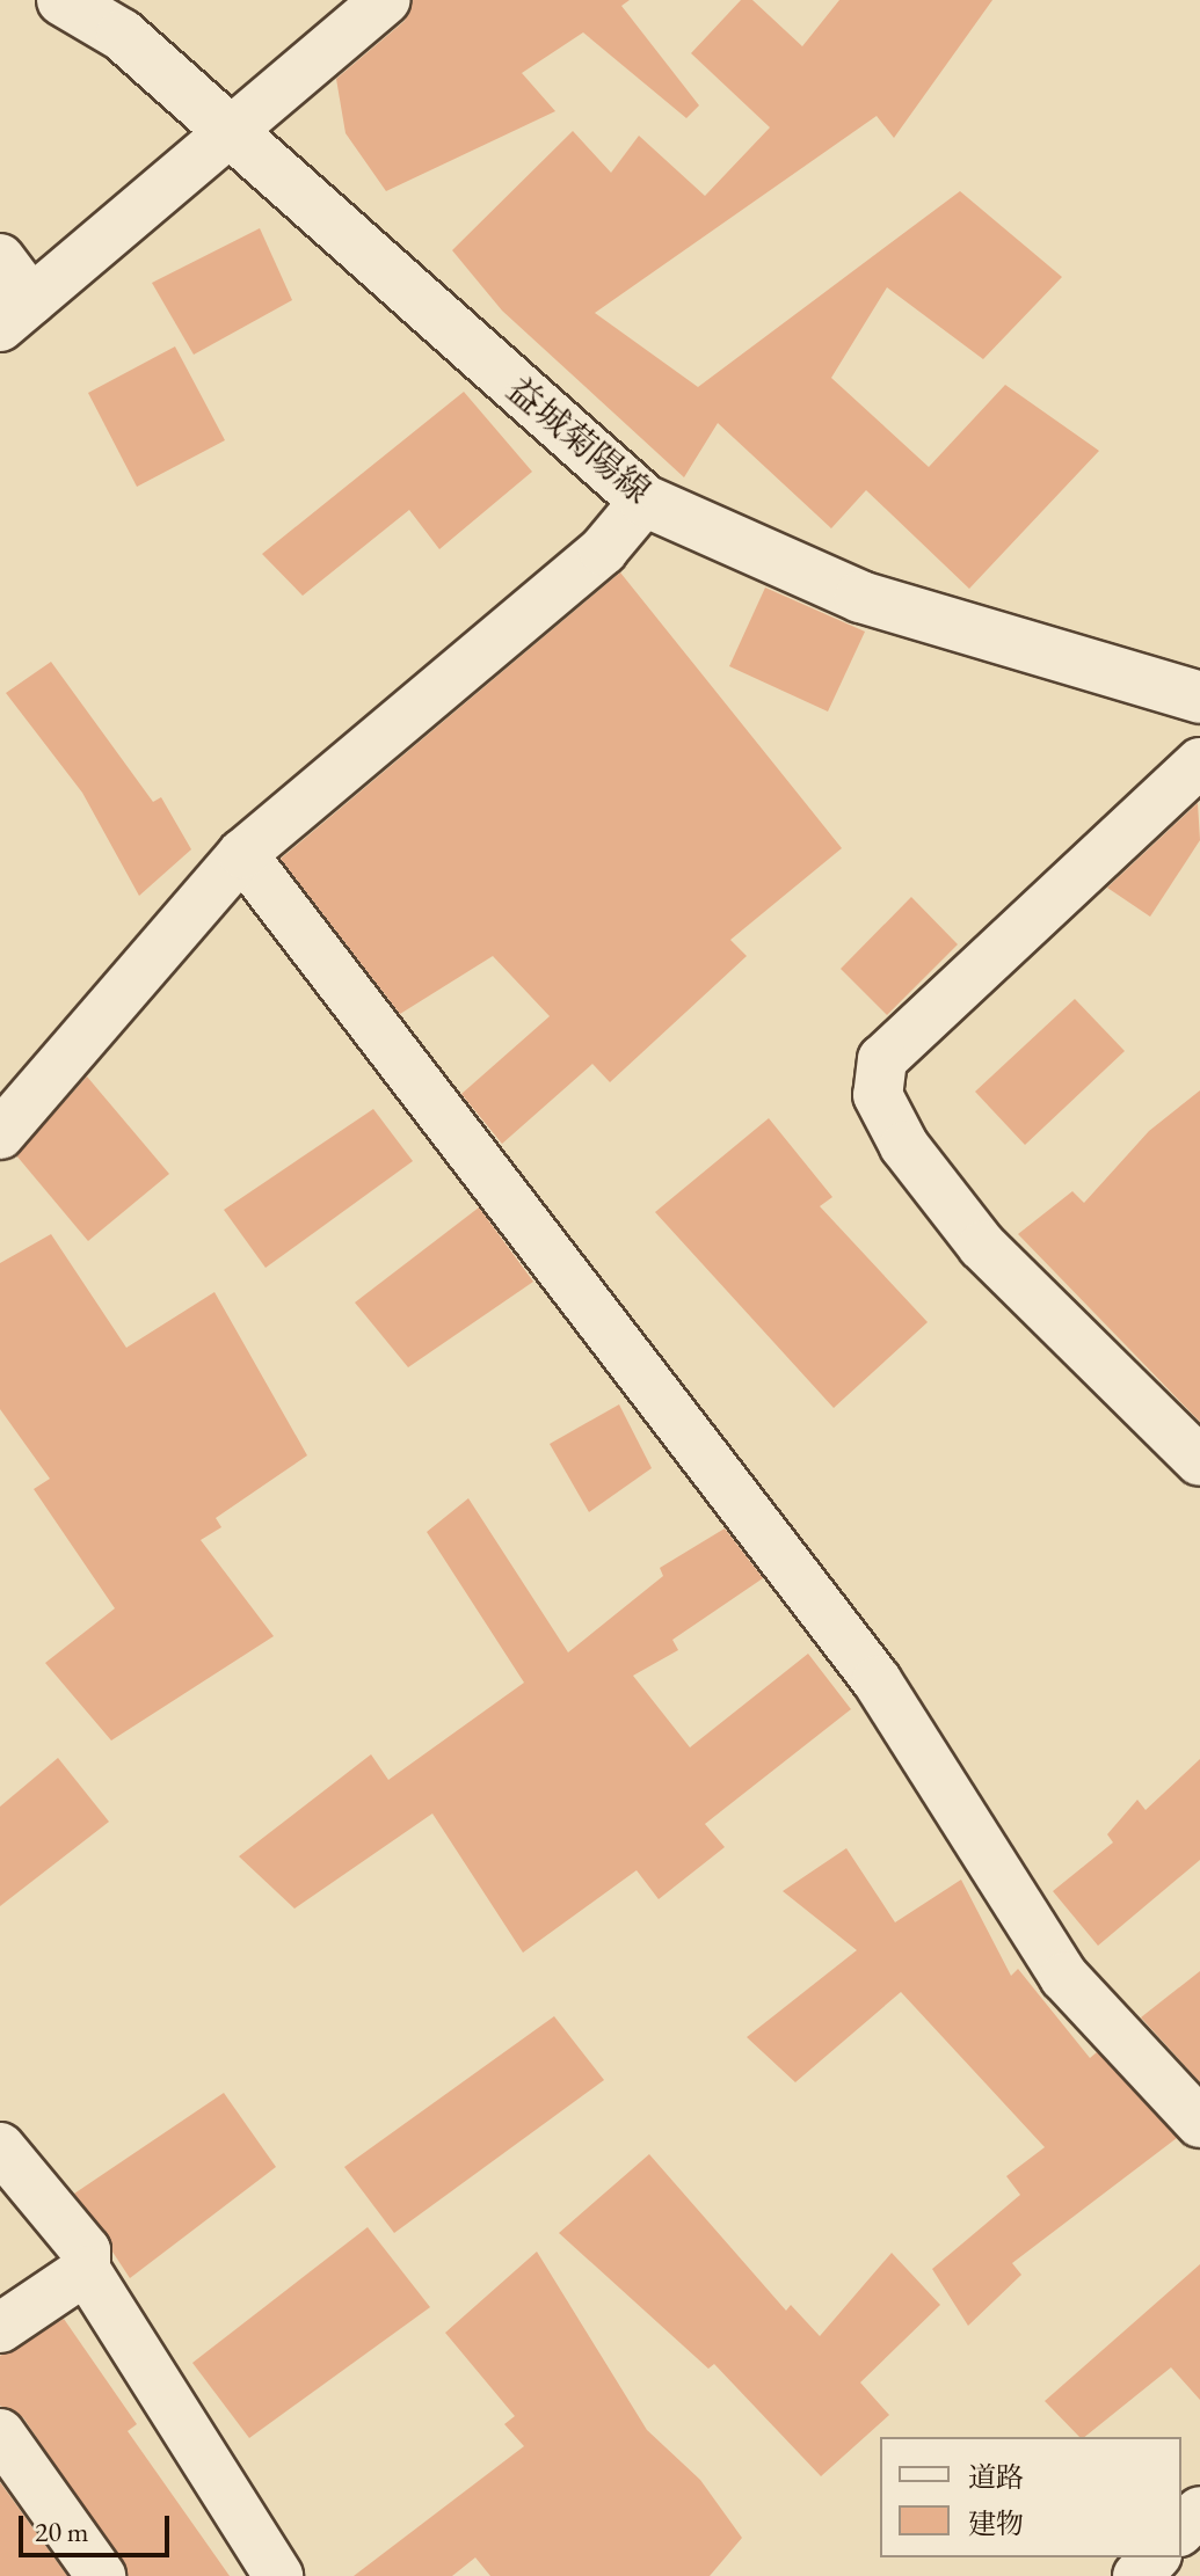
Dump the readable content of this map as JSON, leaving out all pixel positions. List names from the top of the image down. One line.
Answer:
{"streets":{"main road":["益城菊陽線"]},"legend":["道路","建物"],"scale_bar":"20 m"}
